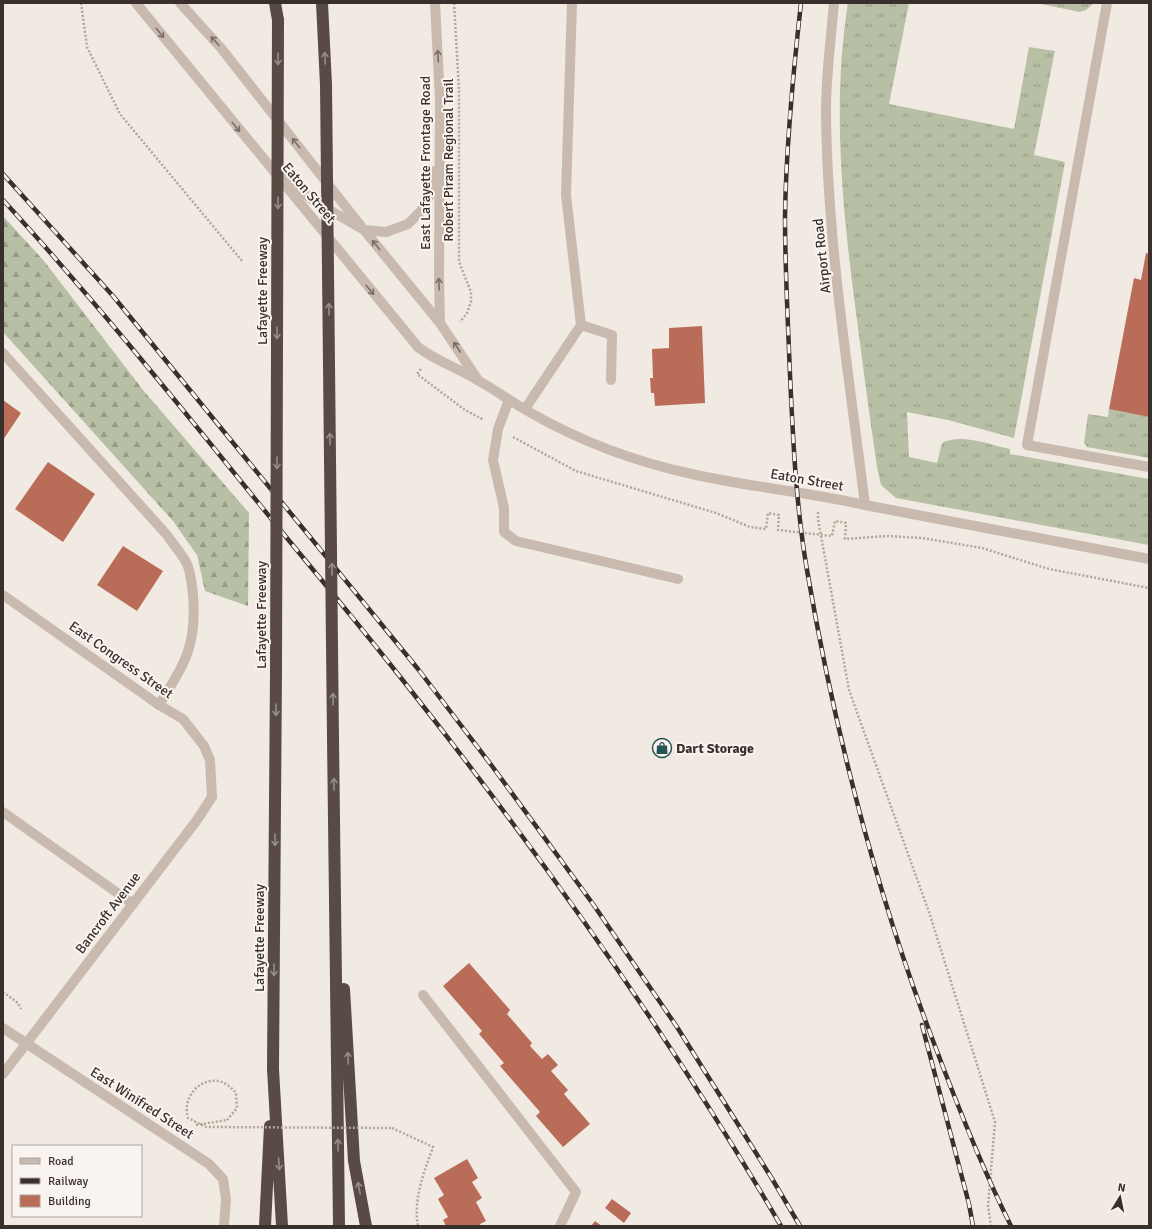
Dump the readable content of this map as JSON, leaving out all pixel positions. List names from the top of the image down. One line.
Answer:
{"streets":{"highway":["Lafayette Freeway"],"street":["East Lafayette Frontage Road","Eaton Street","Airport Road","East Congress Street","Bancroft Avenue","East Winifred Street"],"path":["Robert Piram Regional Trail"]},"crossings":[["East Lafayette Frontage Road","Eaton Street"],["Eaton Street","Airport Road"],["East Congress Street","Bancroft Avenue"],["Bancroft Avenue","East Winifred Street"]],"one_way":["East Lafayette Frontage Road"],"places":{"shop":["Dart Storage"]},"legend":["Road","Railway","Building"],"north":"top"}
